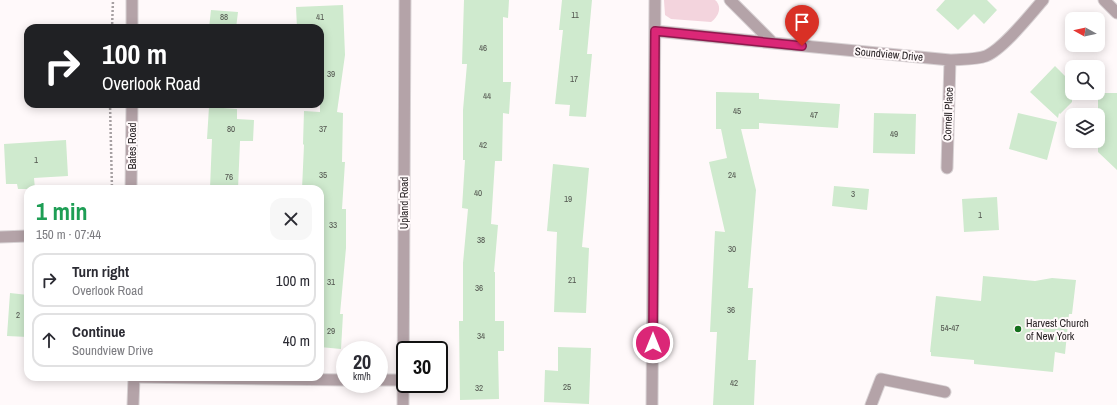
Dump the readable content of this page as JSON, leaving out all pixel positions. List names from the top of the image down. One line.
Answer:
{"streets":{"street":["Soundview Drive","Cornell Place","Bates Road","Upland Road"]},"crossings":[["Soundview Drive","Cornell Place"]],"places":["Harvest Church of New York"],"house_numbers":["11","88","41","46","39","17","44","45","47","80","37","49","42","1","35","24","76","40","3","19","1","33","38","30","21","31","36","36","2","54-47","29","34","42","25","32"],"north":"left","page":{"turn":["100 m","Overlook Road"],"heading":["1 min","150 m · 07:44"],"list":[{"name":"Turn right","note":"Overlook Road","value":"100 m"},{"name":"Continue","note":"Soundview Drive","value":"40 m"}],"speed":"20 km/h","limit":"30"}}
